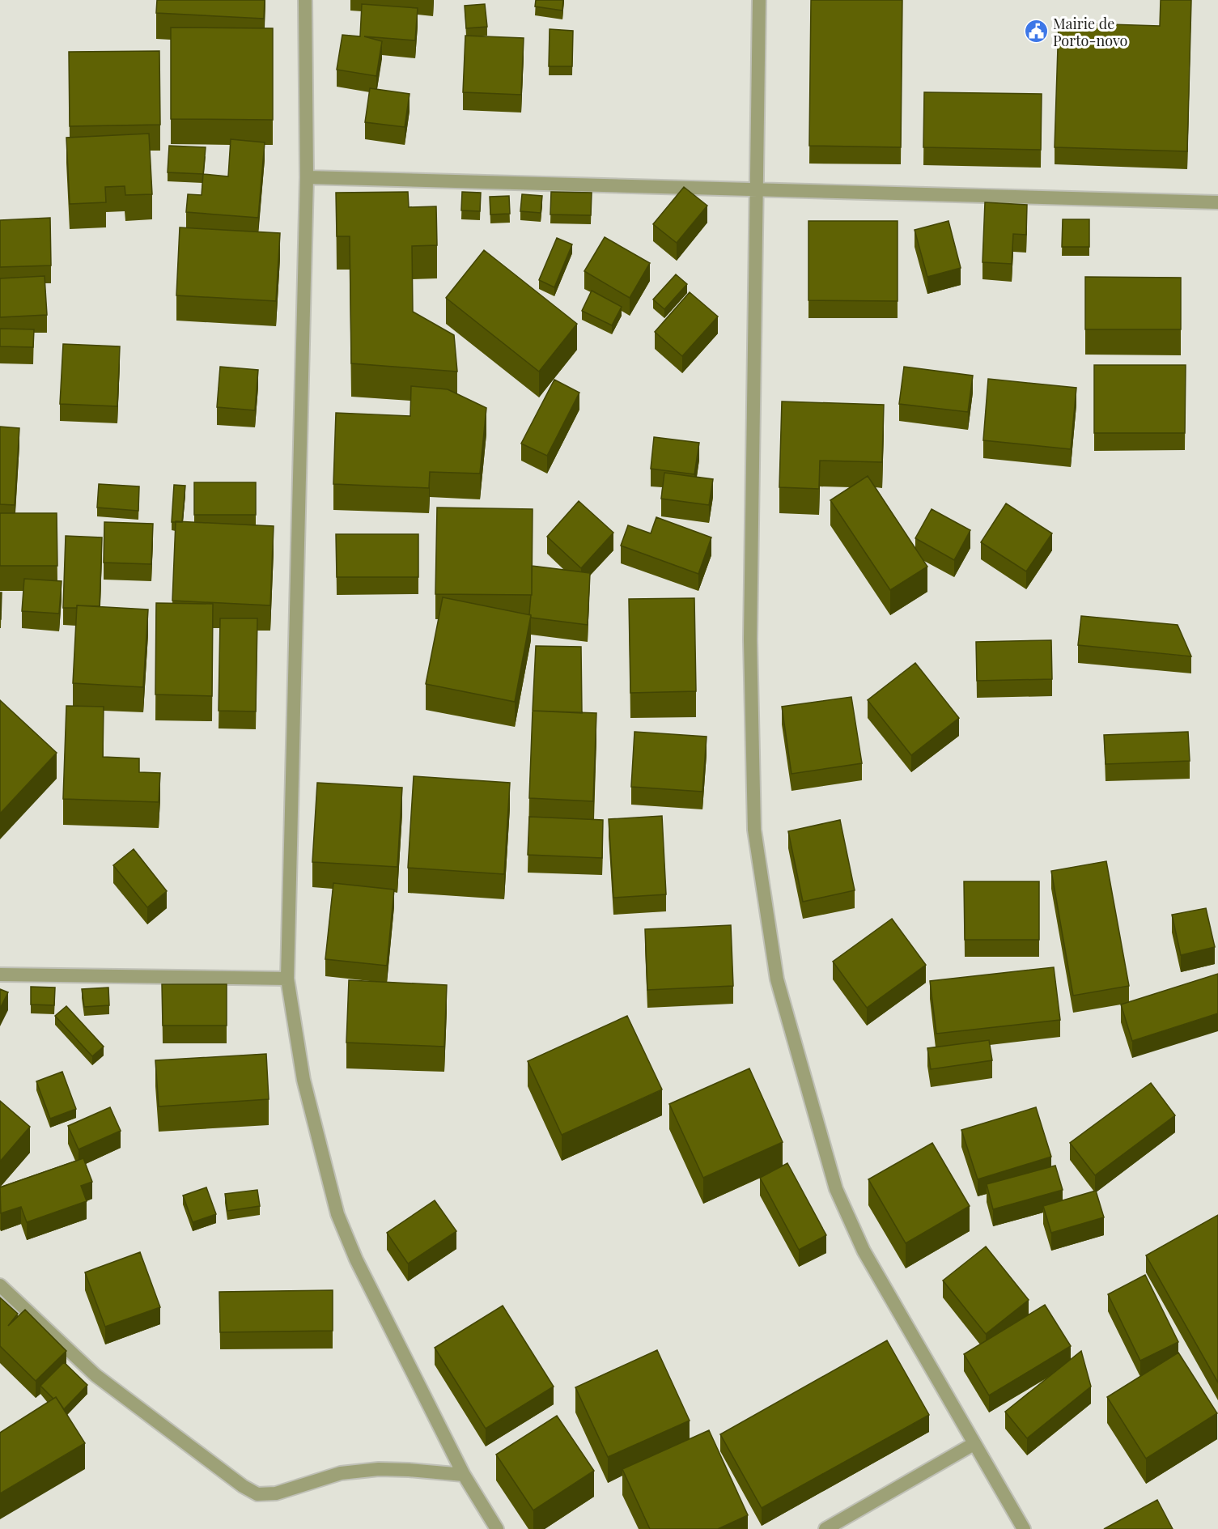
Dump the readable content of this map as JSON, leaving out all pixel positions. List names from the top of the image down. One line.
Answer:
{"places":{"public building":["Mairie de Porto-novo"]}}
